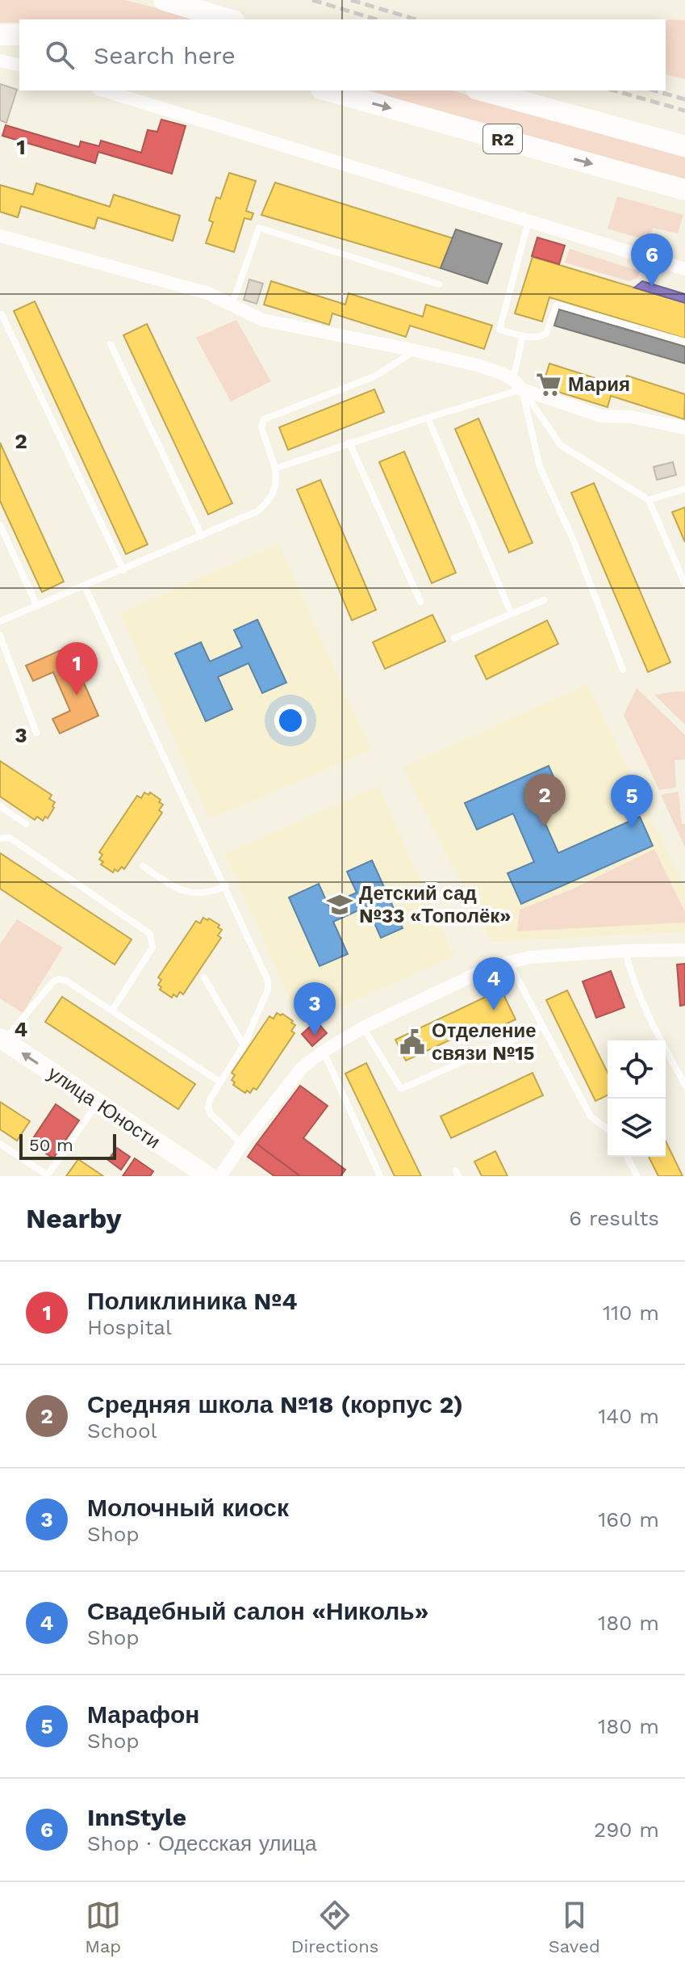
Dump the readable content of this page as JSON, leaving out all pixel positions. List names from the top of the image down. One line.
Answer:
{"streets":{"main road":["R2"],"street":["улица Юности"]},"one_way":["улица Юности"],"places":{"supermarket":["Мария"],"school or university":["Детский сад №33 «Тополёк»"],"public building":["Отделение связи №15"]},"scale_bar":"50 m","page":{"search":"Search here","pins":["6","1","2","5","4","3"],"scale":"50 m","heading":["Nearby","6 results"],"list":[{"mark":"1","name":"Поликлиника №4","note":"Hospital","value":"110 m"},{"mark":"2","name":"Средняя школа №18 (корпус 2)","note":"School","value":"140 m"},{"mark":"3","name":"Молочный киоск","note":"Shop","value":"160 m"},{"mark":"4","name":"Свадебный салон «Николь»","note":"Shop","value":"180 m"},{"mark":"5","name":"Марафон","note":"Shop","value":"180 m"},{"mark":"6","name":"InnStyle","note":"Shop · Одесская улица","value":"290 m"}],"nav":["Map","Directions","Saved"]},"grid":{"rows":["1","2","3","4"]}}
